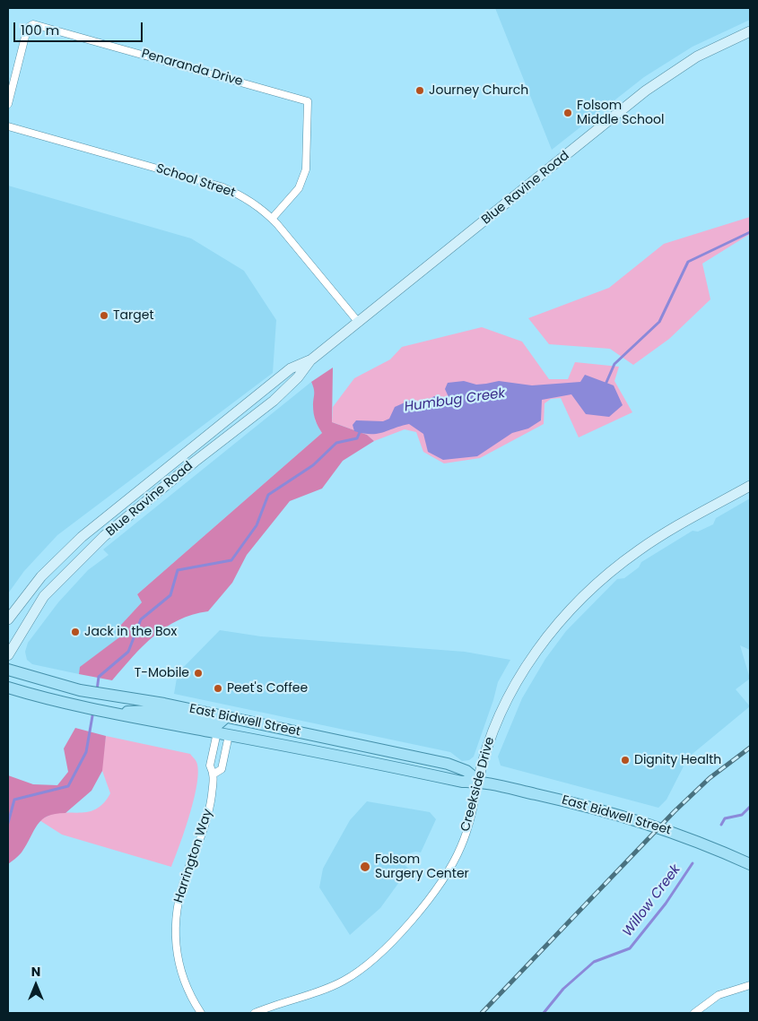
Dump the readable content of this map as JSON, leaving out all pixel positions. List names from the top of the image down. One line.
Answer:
{"streets":{"main road":["Blue Ravine Road","East Bidwell Street","Creekside Drive"],"street":["Penaranda Drive","School Street","Harrington Way"]},"crossings":[["Penaranda Drive","School Street"],["School Street","Blue Ravine Road"],["East Bidwell Street","Creekside Drive"],["East Bidwell Street","Harrington Way"]],"water":["Humbug Creek","Willow Creek"],"places":["Journey Church","Folsom Middle School","Target","Jack in the Box","T-Mobile","Peet's Coffee","Dignity Health","Folsom Surgery Center"],"scale_bar":"100 m","north":"top"}
